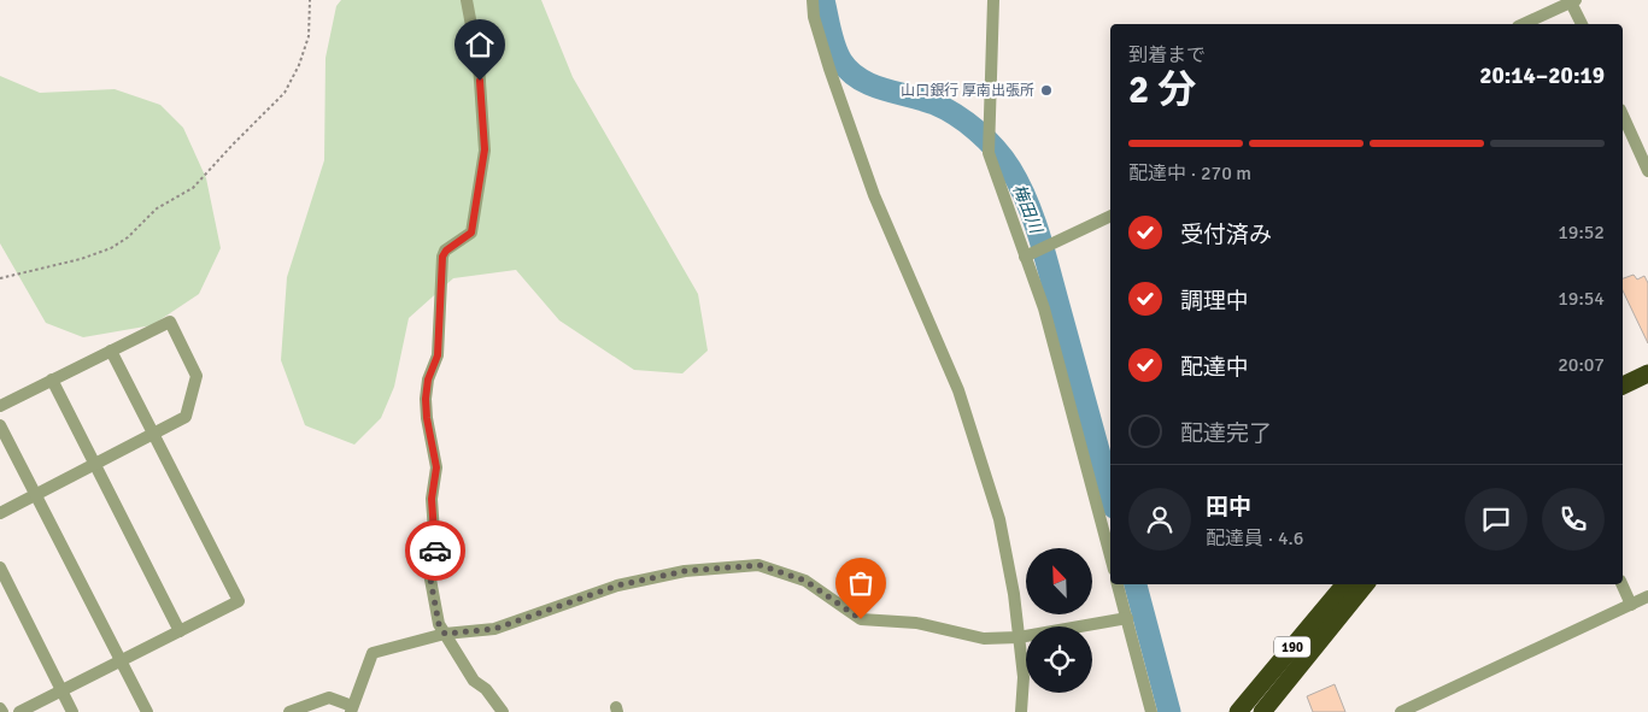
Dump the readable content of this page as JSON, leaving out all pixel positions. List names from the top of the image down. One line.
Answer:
{"streets":{"highway":["190"]},"water":["梅田川"],"places":["山口銀行 厚南出張所"],"north":"top left","page":{"heading":["2 分","到着まで","20:14–20:19"],"panel":["田中","配達員 · 4.6"],"bar":"配達中 · 270 m","list":[["受付済み","19:52"],["調理中","19:54"],["配達中","20:07"],"配達完了"]}}
